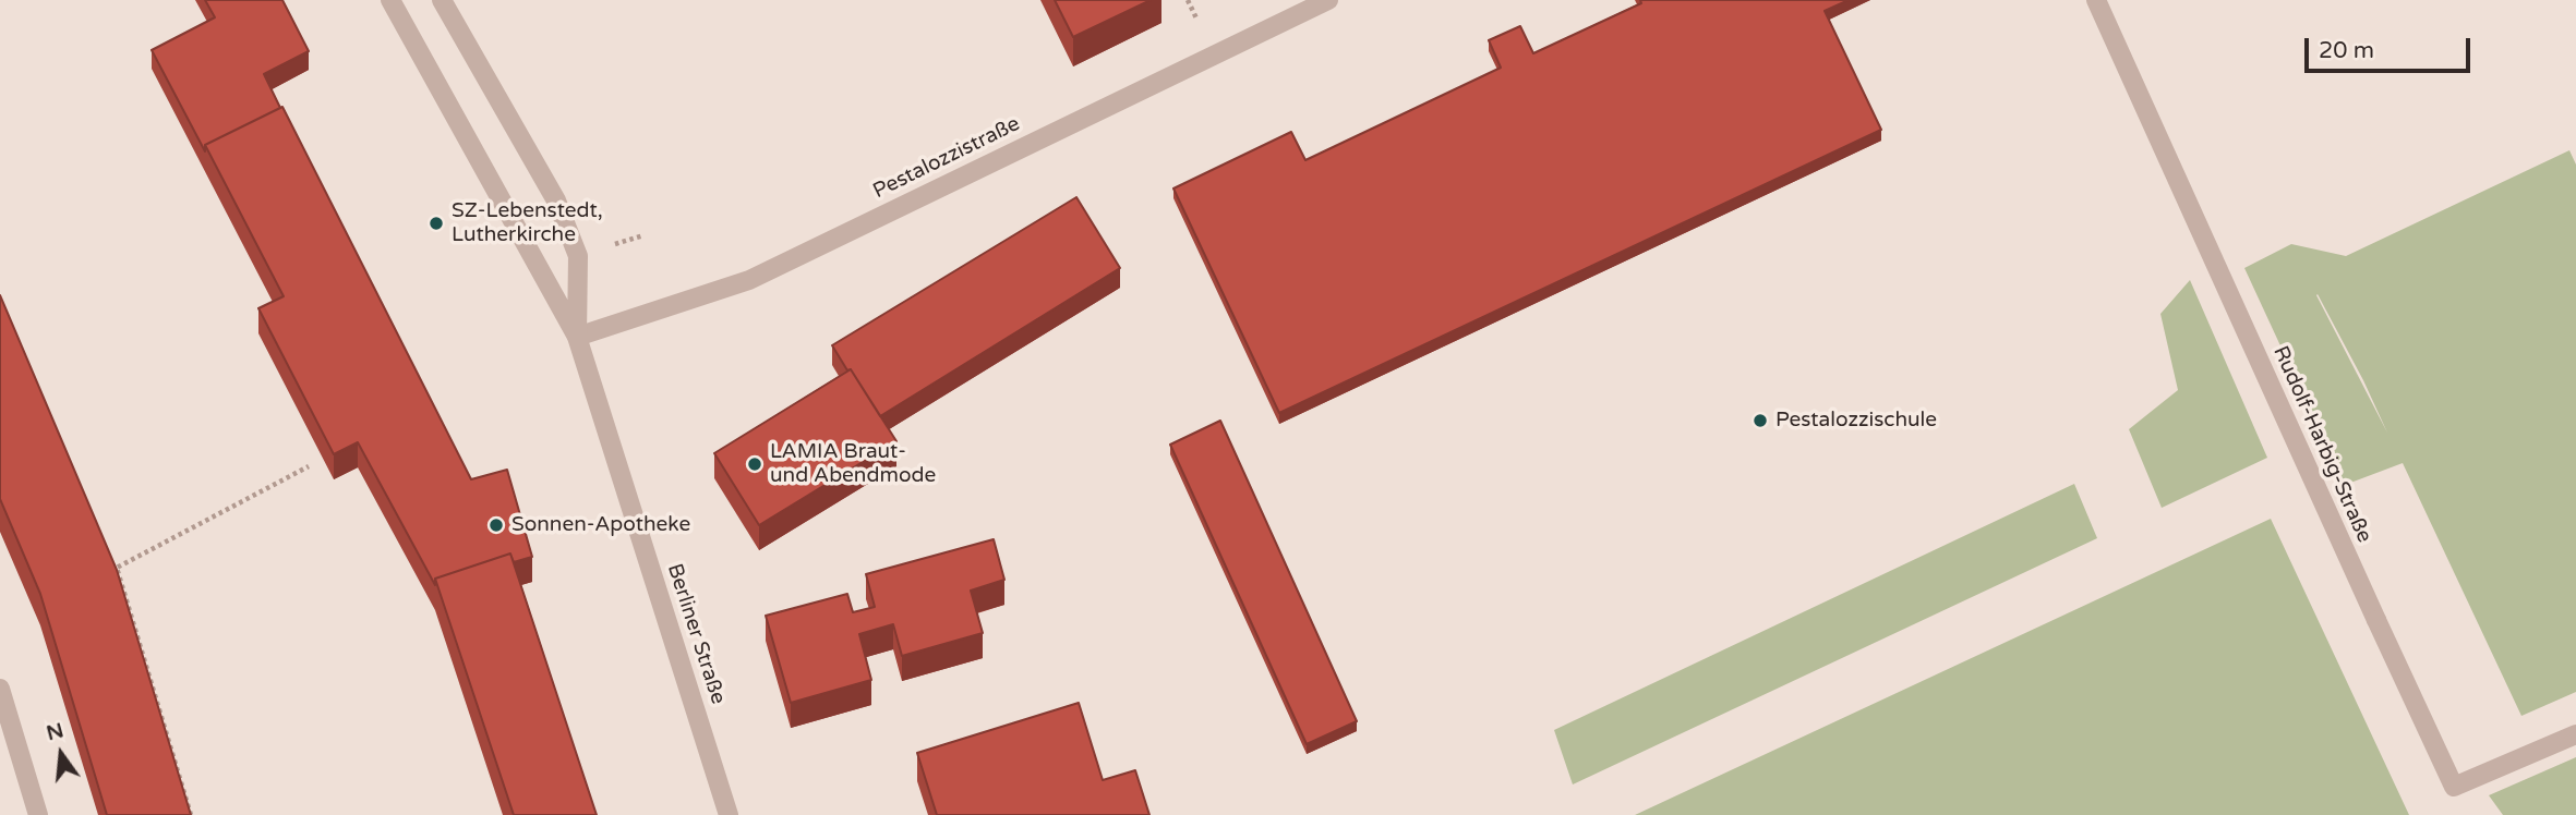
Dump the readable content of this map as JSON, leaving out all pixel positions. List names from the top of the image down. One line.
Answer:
{"streets":{"street":["Pestalozzistraße","Rudolf-Harbig-Straße","Berliner Straße"]},"crossings":[["Pestalozzistraße","Berliner Straße"]],"places":["SZ-Lebenstedt, Lutherkirche","Pestalozzischule","LAMIA Braut- und Abendmode","Sonnen-Apotheke"],"scale_bar":"20 m","north":"top"}
